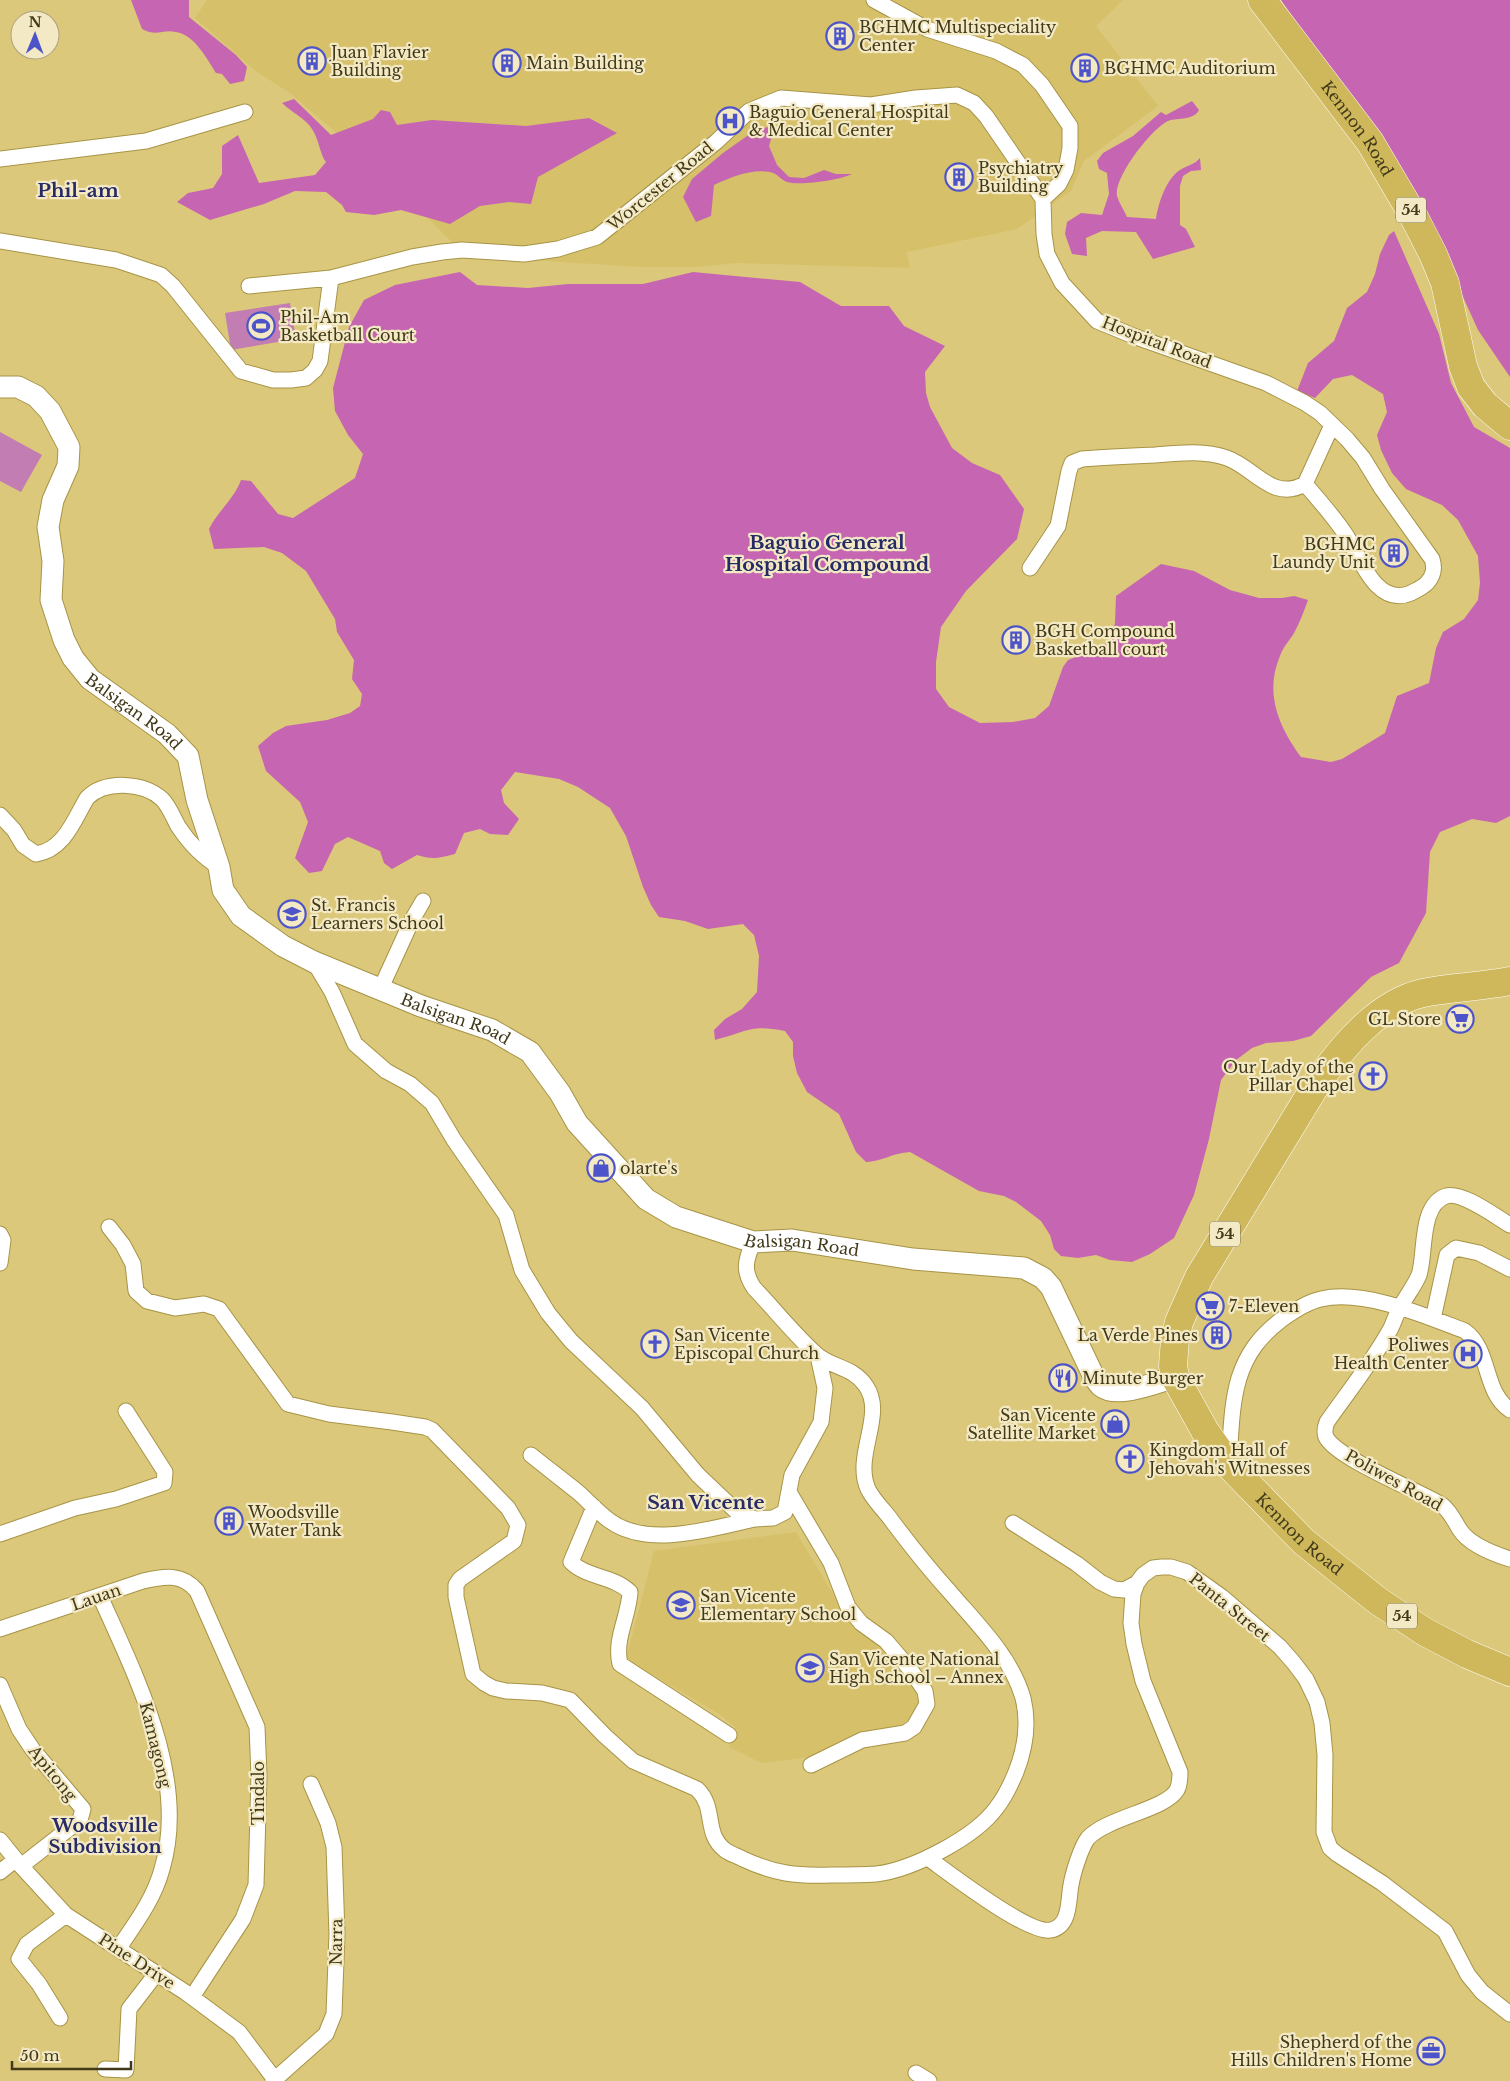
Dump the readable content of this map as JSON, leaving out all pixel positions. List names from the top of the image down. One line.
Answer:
{"streets":{"highway":["Kennon Road","54"],"street":["Worcester Road","Hospital Road","Balsigan Road","Poliwes Road","Lauan","Panta Street","Kamagong","Apitong","Tindalo","Narra","Pine Drive"]},"crossings":[["Kennon Road","Balsigan Road"],["Worcester Road","Hospital Road"],["Lauan","Kamagong"],["Lauan","Tindalo"],["Kamagong","Pine Drive"],["Apitong","Pine Drive"],["Tindalo","Pine Drive"],["Narra","Pine Drive"]],"districts":["Phil-am","Baguio General Hospital Compound","San Vicente","Woodsville Subdivision"],"places":{"building":["BGHMC Multispeciality Center","Juan Flavier Building","Main Building","BGHMC Auditorium","Psychiatry Building","BGHMC Laundy Unit","BGH Compound Basketball court","La Verde Pines","Woodsville Water Tank"],"hospital":["Baguio General Hospital & Medical Center","Poliwes Health Center"],"sports":["Phil-Am Basketball Court"],"school or university":["St. Francis Learners School","San Vicente Elementary School","San Vicente National High School – Annex"],"supermarket":["GL Store","7-Eleven"],"church":["Our Lady of the Pillar Chapel","San Vicente Episcopal Church","Kingdom Hall of Jehovah's Witnesses"],"shop":["olarte's","San Vicente Satellite Market"],"restaurant":["Minute Burger"],"office":["Shepherd of the Hills Children's Home"]},"scale_bar":"50 m","north":"top"}
